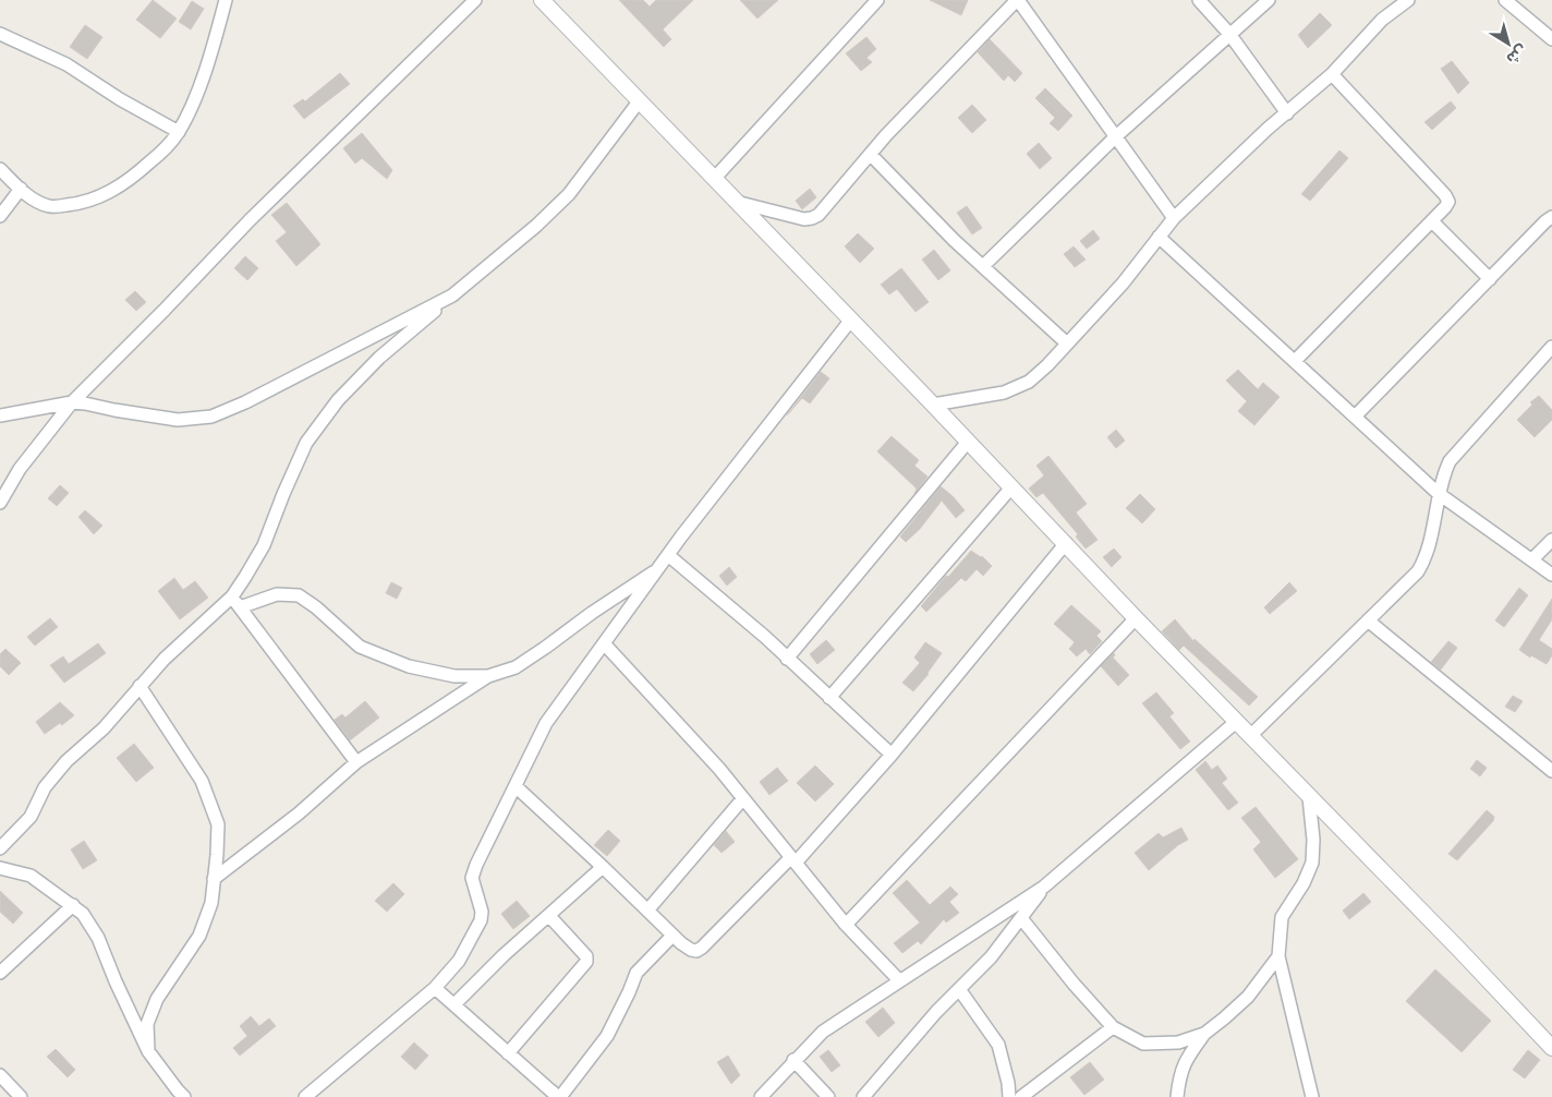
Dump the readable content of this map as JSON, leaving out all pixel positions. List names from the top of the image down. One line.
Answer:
{"north":"bottom right"}
